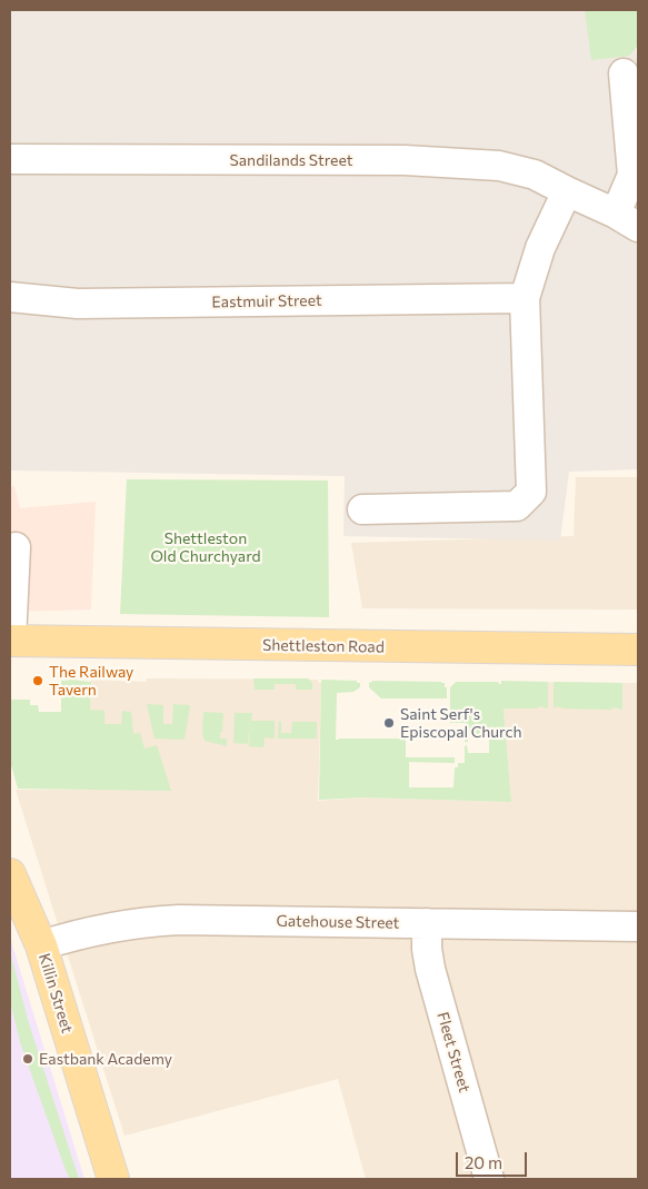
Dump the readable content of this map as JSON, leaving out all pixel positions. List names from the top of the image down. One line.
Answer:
{"streets":{"main road":["Shettleston Road","Killin Street"],"street":["Sandilands Street","Eastmuir Street","Gatehouse Street","Fleet Street"]},"crossings":[["Gatehouse Street","Killin Street"],["Gatehouse Street","Fleet Street"]],"parks":["Shettleston Old Churchyard"],"places":["The Railway Tavern","Saint Serf's Episcopal Church","Eastbank Academy"],"scale_bar":"20 m"}
